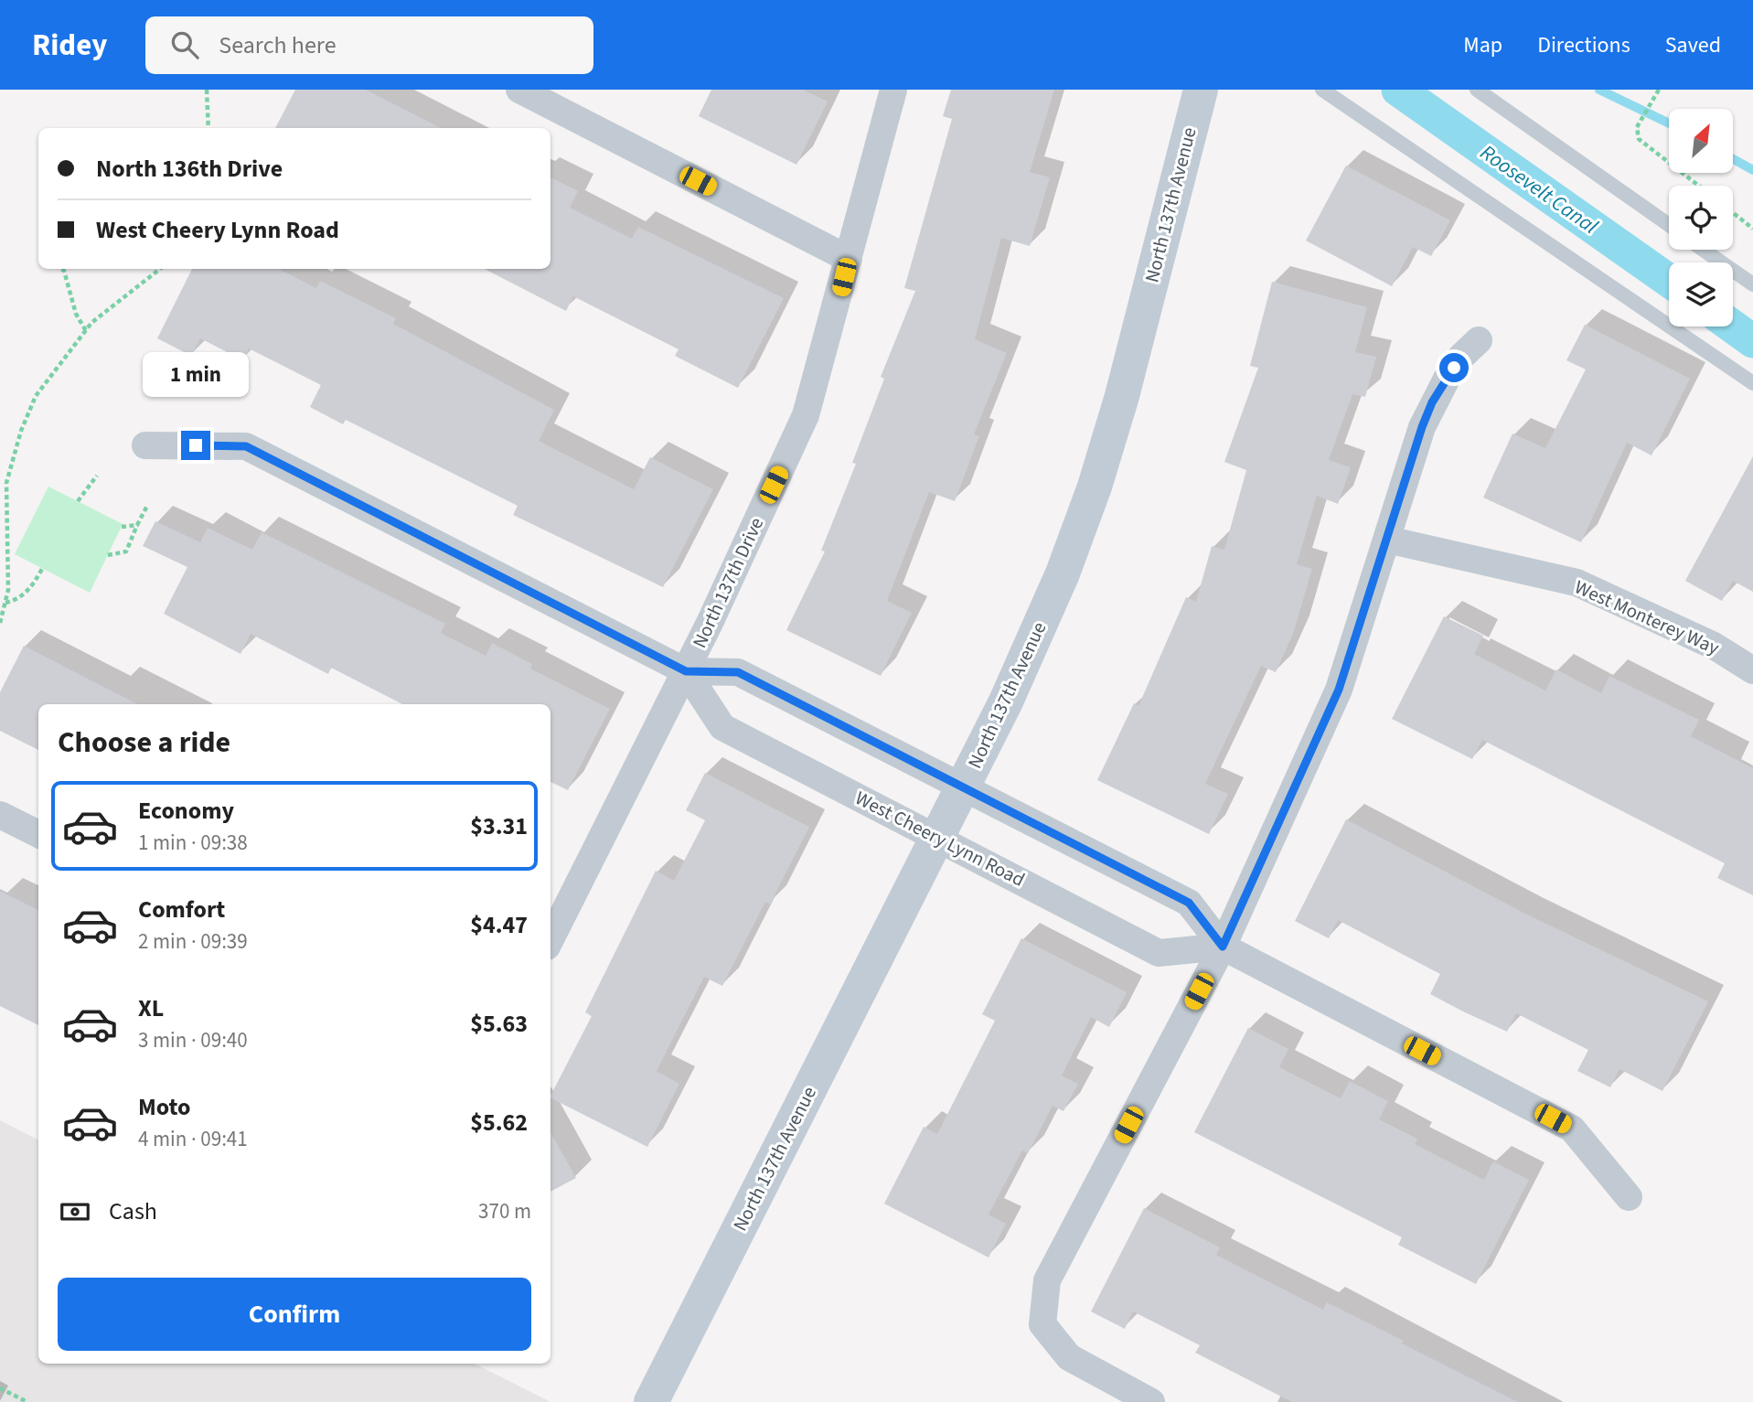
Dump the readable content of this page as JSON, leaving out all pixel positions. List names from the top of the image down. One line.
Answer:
{"streets":{"street":["North 137th Avenue","North 137th Drive","West Monterey Way","West Cheery Lynn Road"]},"crossings":[["North 137th Avenue","West Cheery Lynn Road"],["North 137th Drive","West Cheery Lynn Road"]],"water":["Roosevelt Canal"],"north":"top right","page":{"header":"Ridey","search":"Search here","nav":["Map","Directions","Saved"],"banner":["North 136th Drive","West Cheery Lynn Road"],"bubble":"1 min","heading":"Choose a ride","list":[{"name":"Economy","note":"1 min · 09:38","value":"$3.31"},{"name":"Comfort","note":"2 min · 09:39","value":"$4.47"},{"name":"XL","note":"3 min · 09:40","value":"$5.63"},{"name":"Moto","note":"4 min · 09:41","value":"$5.62"}],"pay":["Cash","370 m"],"buttons":"Confirm"}}
